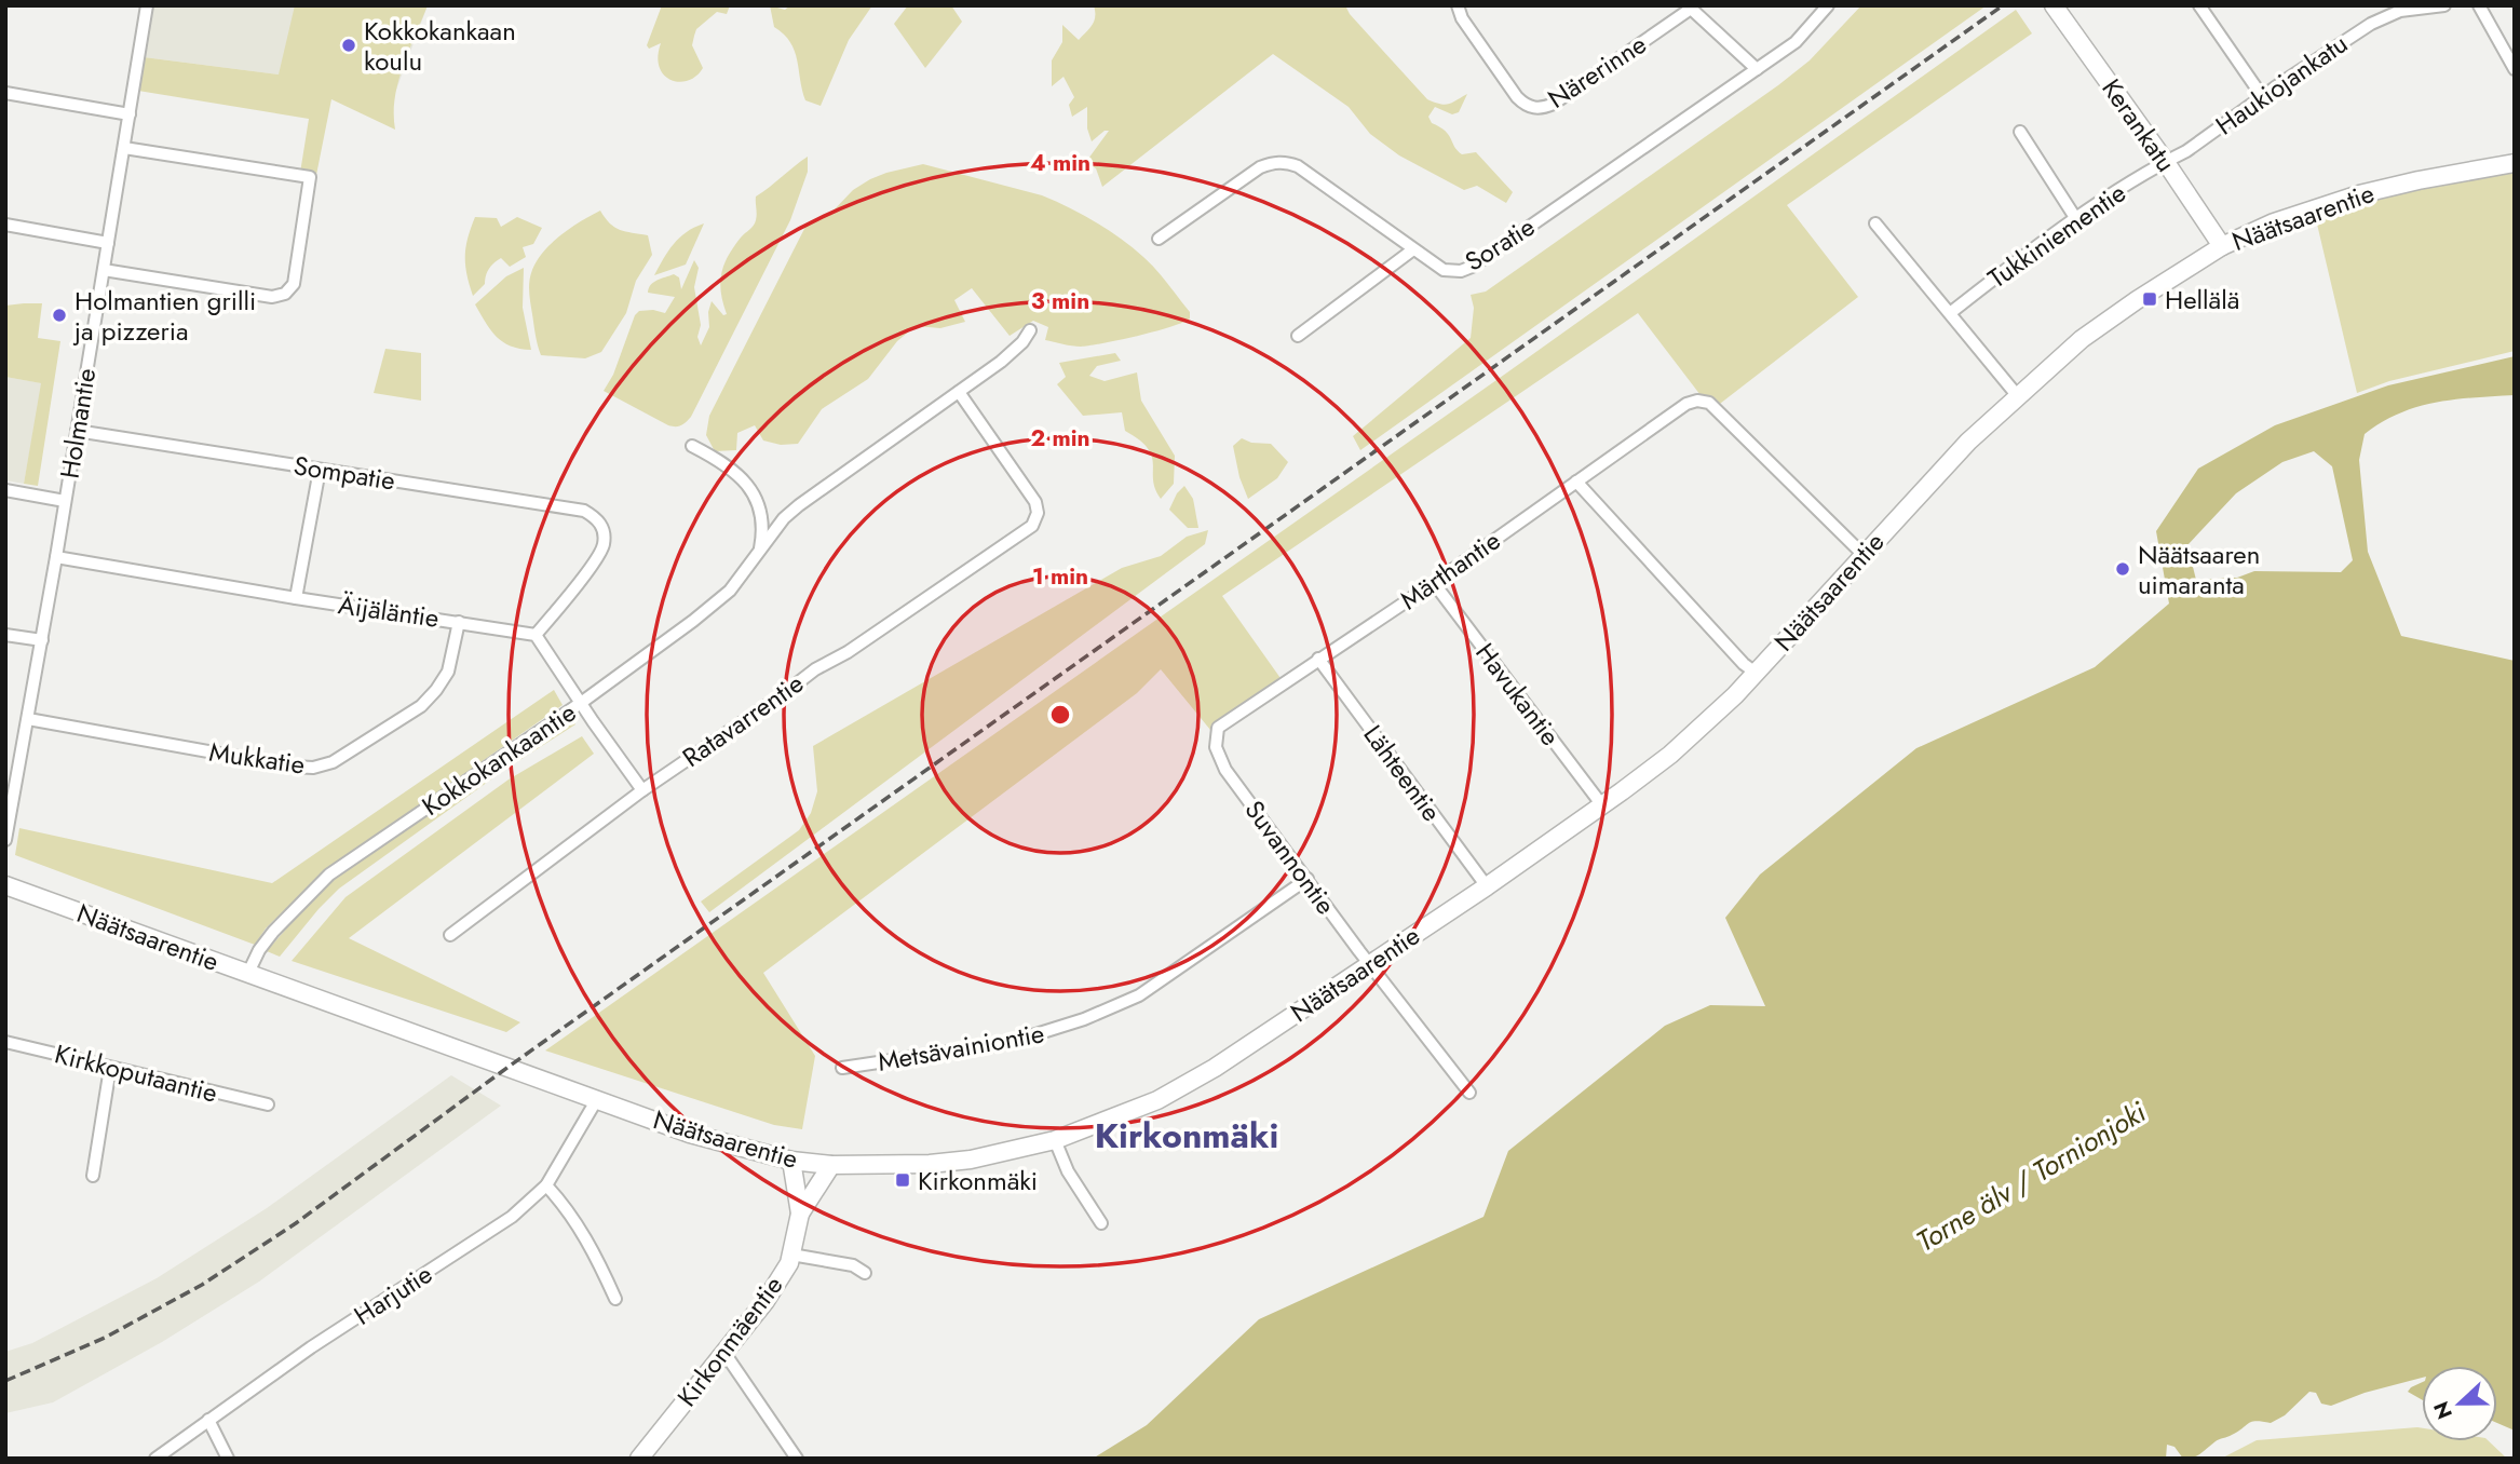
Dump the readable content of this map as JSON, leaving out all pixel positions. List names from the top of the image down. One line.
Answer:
{"streets":{"street":["Närerinne","Haukiojankatu","Kerankatu","Näätsaarentie","Tukkiniementie","Soratie","Holmantie","Sompatie","Märthantie","Äijäläntie","Havukantie","Ratavarrentie","Mukkatie","Kokkokankaantie","Lähteentie","Suvannontie","Metsävainiontie","Kirkkoputaantie","Harjutie","Kirkonmäentie"]},"crossings":[["Haukiojankatu","Kerankatu"],["Haukiojankatu","Tukkiniementie"],["Kerankatu","Näätsaarentie"],["Kerankatu","Tukkiniementie"],["Näätsaarentie","Märthantie"],["Näätsaarentie","Havukantie"],["Näätsaarentie","Kokkokankaantie"],["Näätsaarentie","Lähteentie"],["Näätsaarentie","Suvannontie"],["Näätsaarentie","Harjutie"],["Näätsaarentie","Kirkonmäentie"],["Holmantie","Sompatie"],["Holmantie","Äijäläntie"],["Holmantie","Mukkatie"],["Sompatie","Äijäläntie"],["Märthantie","Havukantie"],["Märthantie","Lähteentie"],["Märthantie","Suvannontie"],["Äijäläntie","Mukkatie"],["Ratavarrentie","Kokkokankaantie"],["Suvannontie","Metsävainiontie"]],"districts":["Kirkonmäki"],"water":["Torne älv / Tornionjoki"],"places":{"other":["Kokkokankaan koulu","Holmantien grilli ja pizzeria","Näätsaaren uimaranta"],"transit":["Hellälä","Kirkonmäki"]},"north":"left","rings":["4 min","3 min","2 min","1 min"]}
